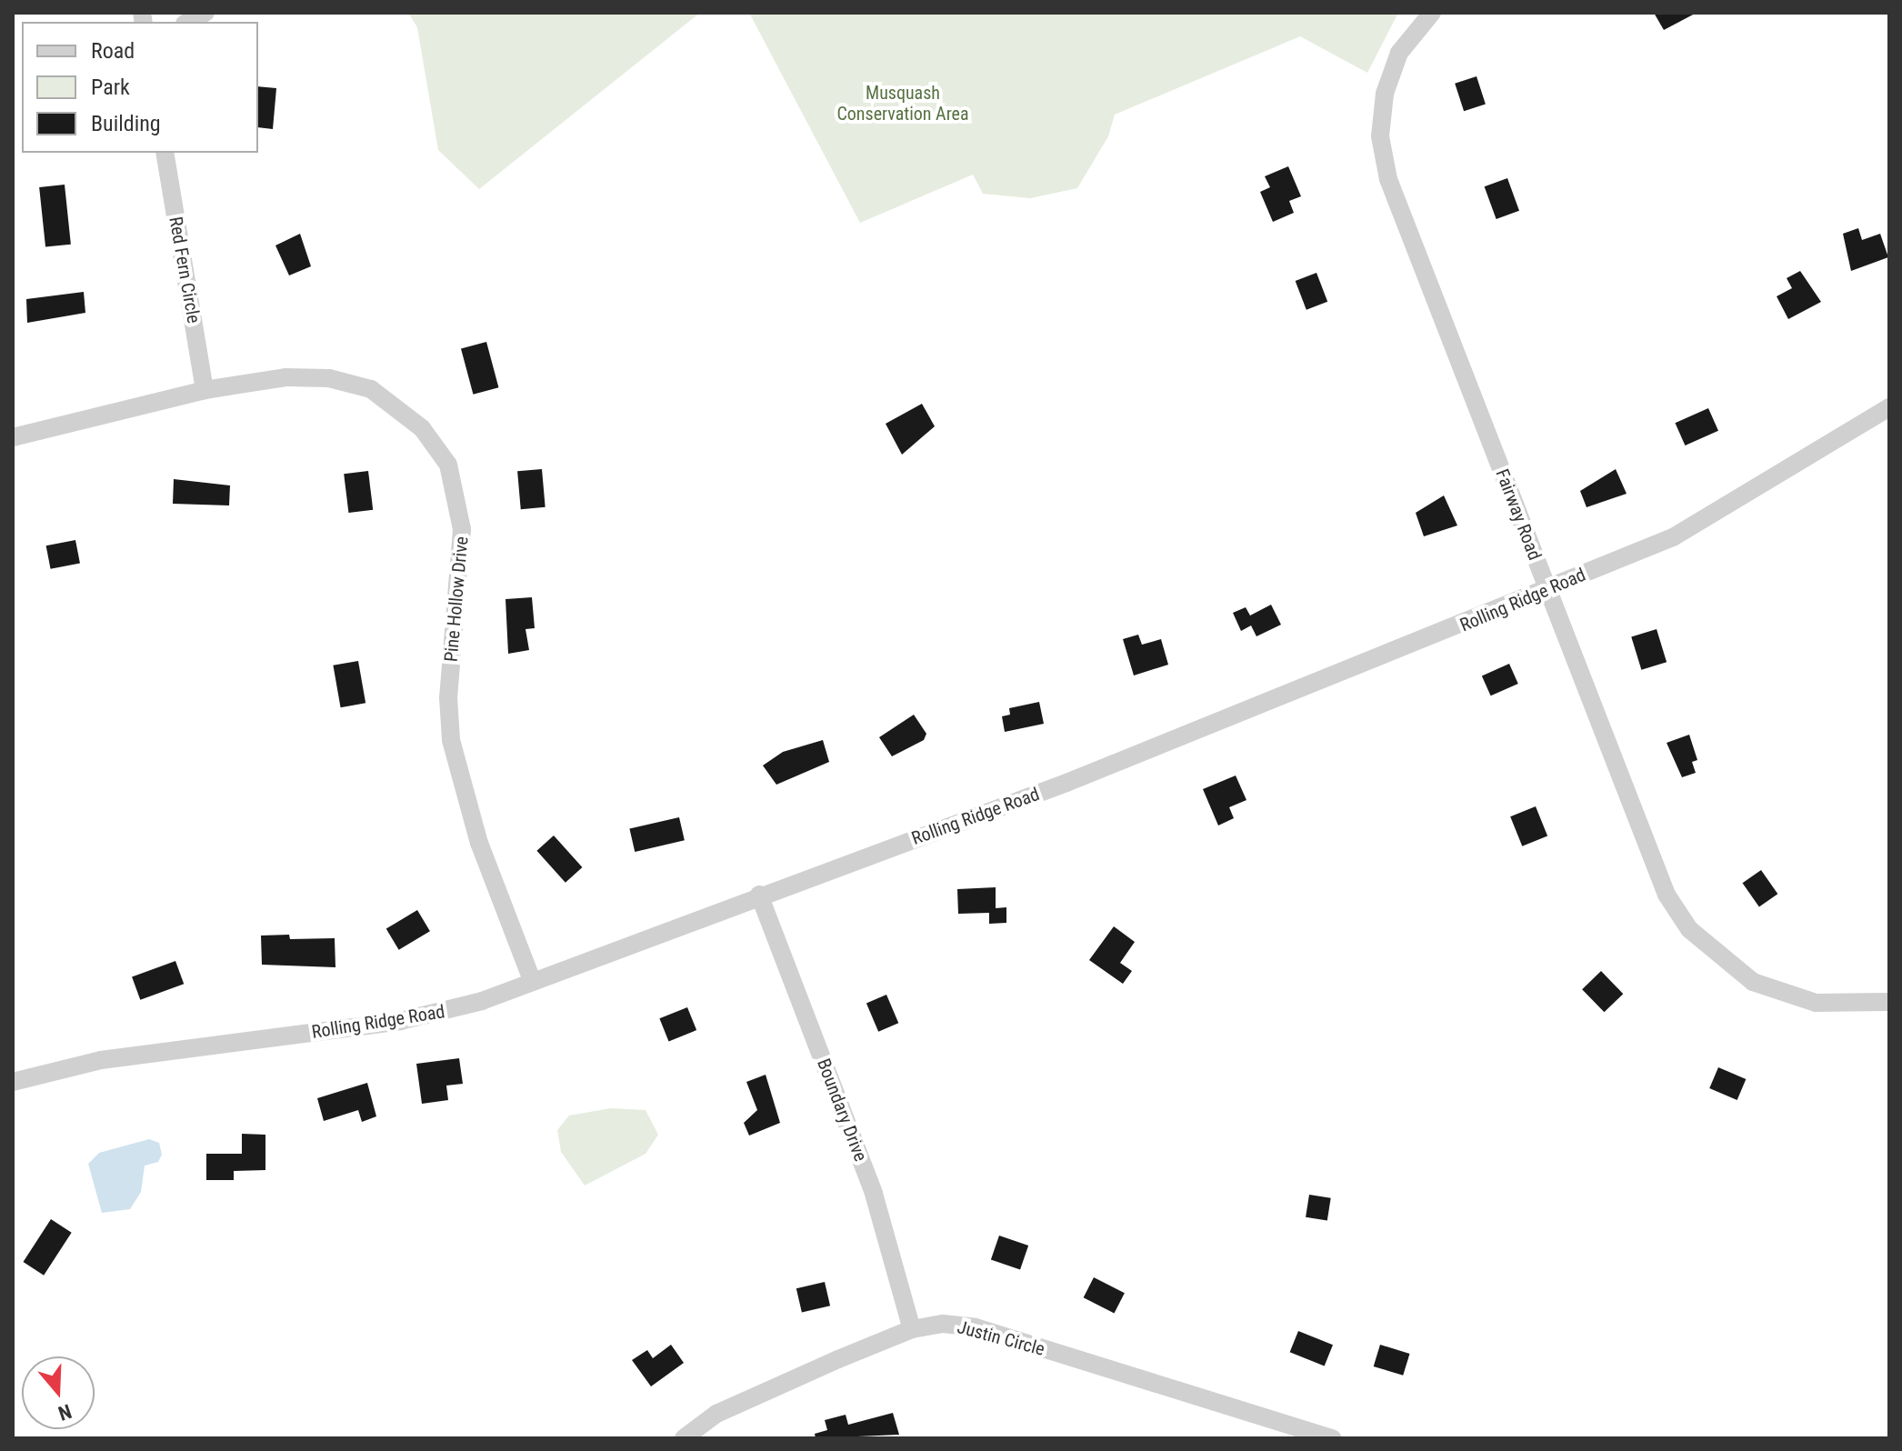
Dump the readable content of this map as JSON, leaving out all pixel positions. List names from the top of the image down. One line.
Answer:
{"streets":{"street":["Red Fern Circle","Fairway Road","Pine Hollow Drive","Rolling Ridge Road","Boundary Drive","Justin Circle"]},"crossings":[["Red Fern Circle","Pine Hollow Drive"],["Fairway Road","Rolling Ridge Road"],["Pine Hollow Drive","Rolling Ridge Road"],["Rolling Ridge Road","Boundary Drive"],["Boundary Drive","Justin Circle"]],"parks":["Musquash Conservation Area"],"legend":["Road","Park","Building"],"north":"bottom"}
